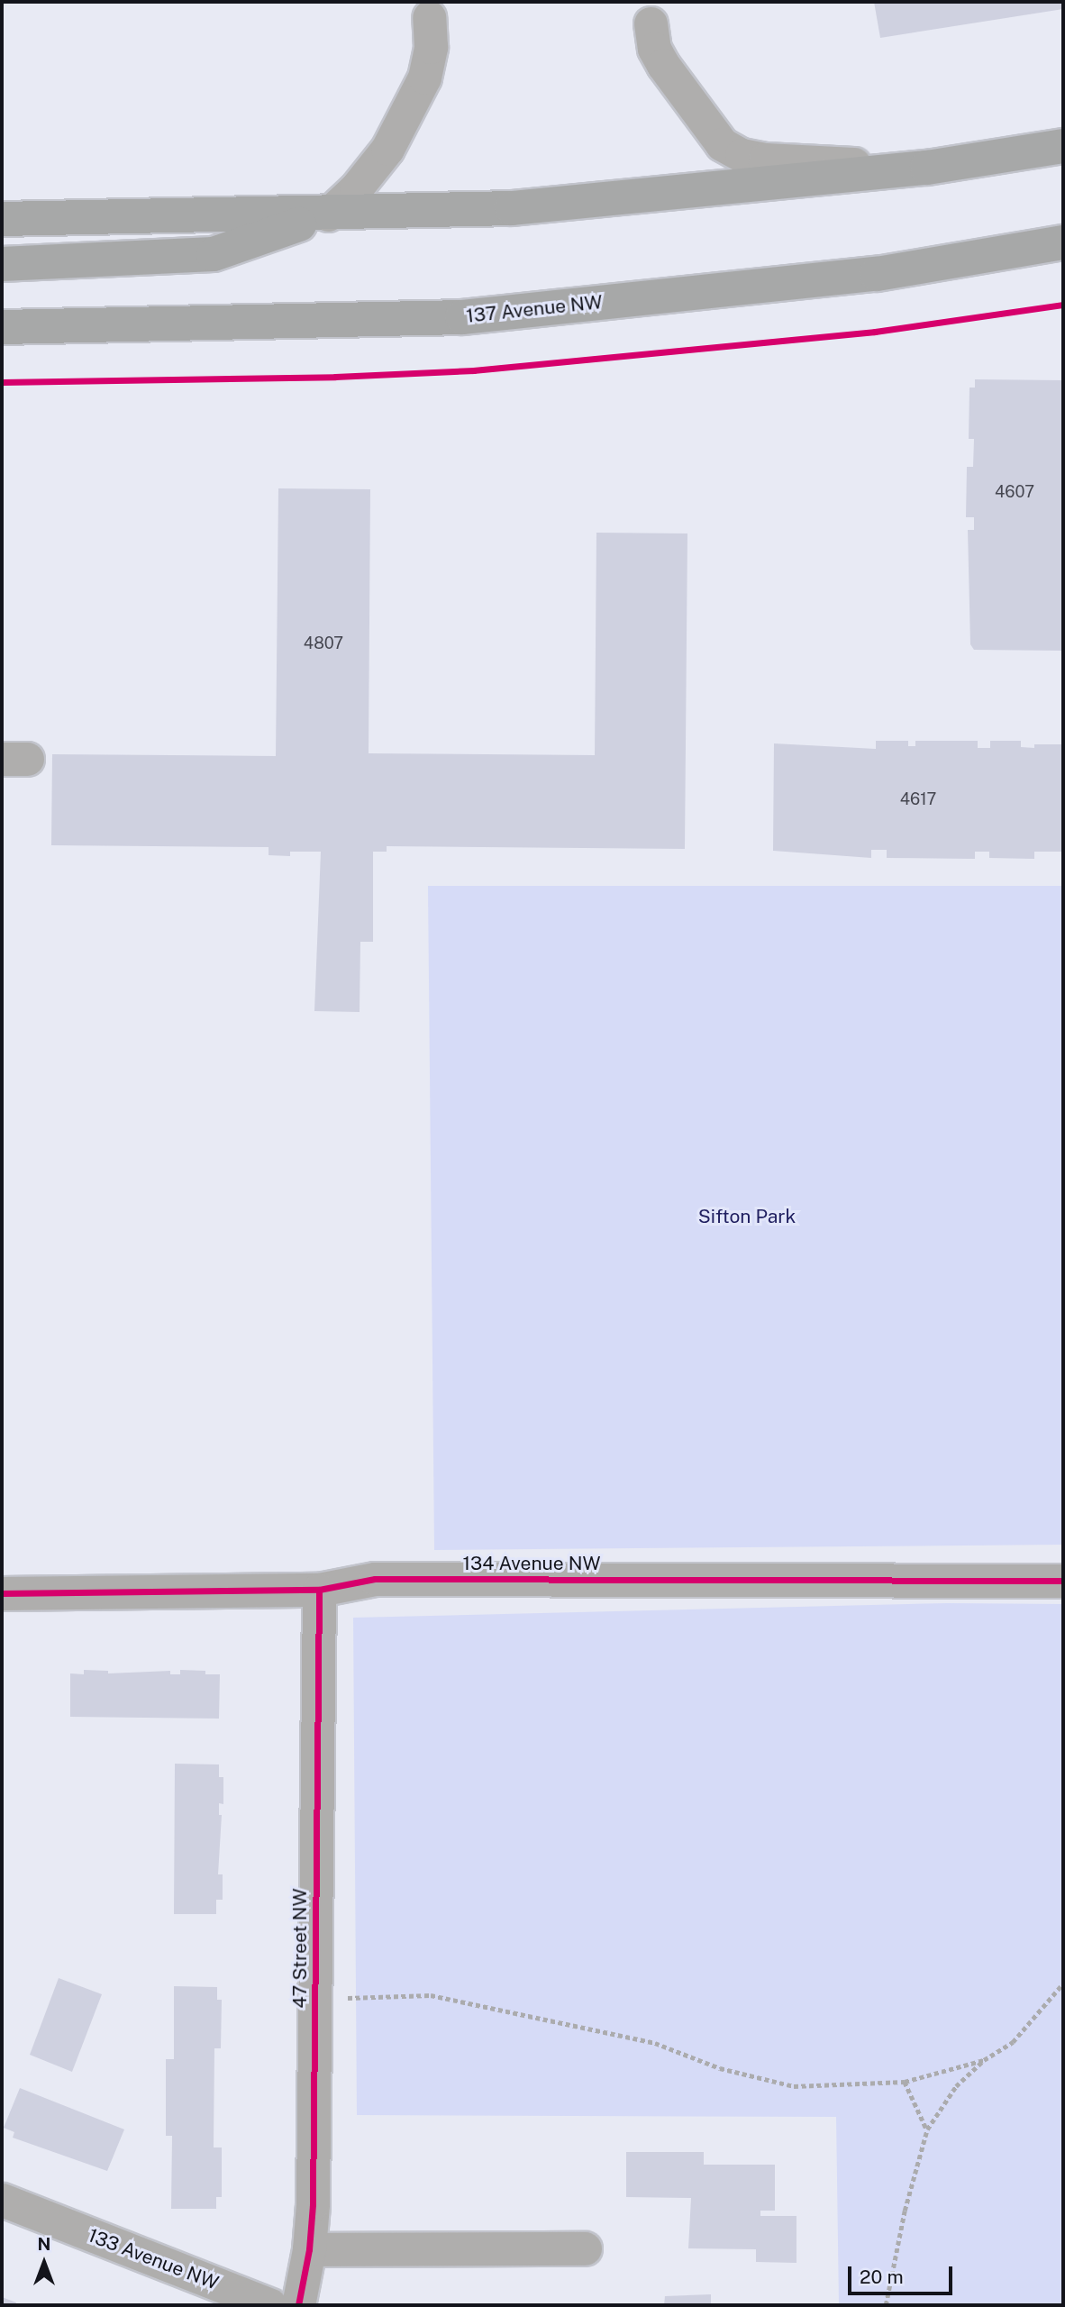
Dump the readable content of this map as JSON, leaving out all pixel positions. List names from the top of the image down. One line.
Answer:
{"streets":{"main road":["137 Avenue NW"],"street":["134 Avenue NW","47 Street NW","133 Avenue NW"]},"crossings":[["134 Avenue NW","47 Street NW"]],"parks":["Sifton Park"],"house_numbers":["4607","4807","4617"],"scale_bar":"20 m","north":"top"}
